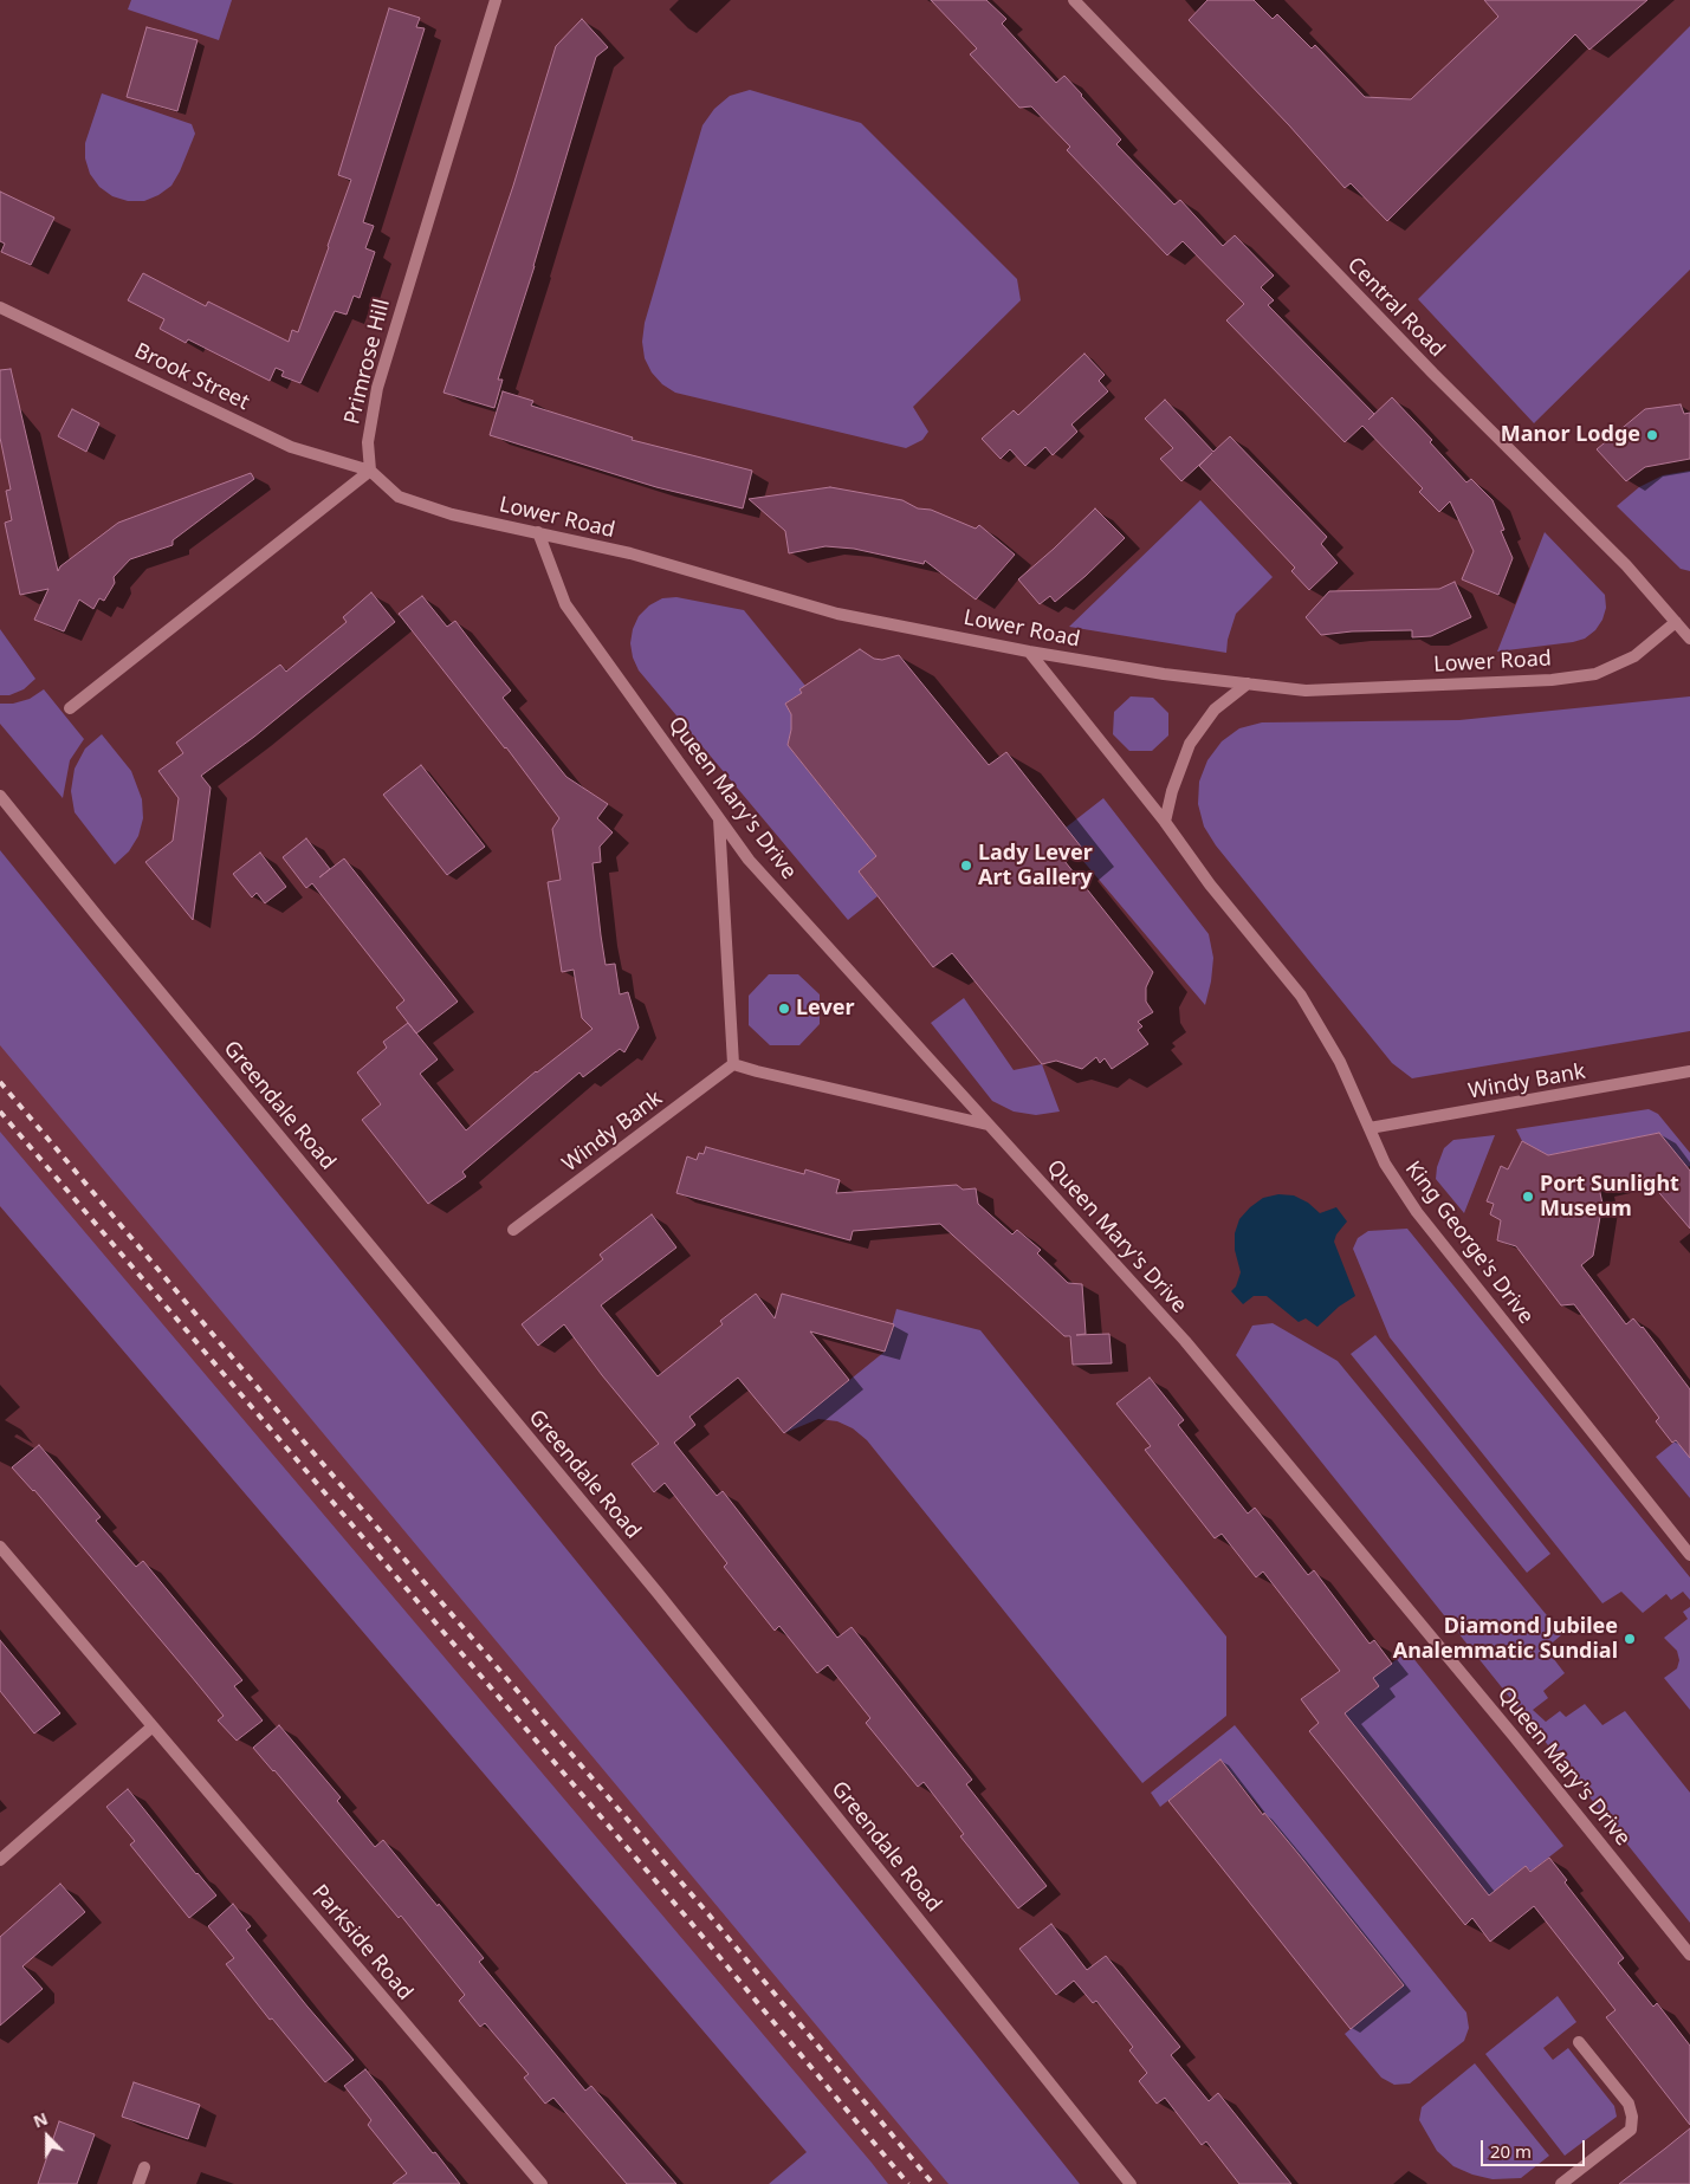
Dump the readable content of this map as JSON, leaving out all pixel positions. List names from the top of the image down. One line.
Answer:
{"streets":{"street":["Central Road","Primrose Hill","Brook Street","Lower Road","Queen Mary's Drive","Windy Bank","Greendale Road","King George's Drive","Parkside Road"]},"crossings":[["Central Road","Lower Road"],["Primrose Hill","Brook Street"],["Primrose Hill","Lower Road"],["Brook Street","Lower Road"],["Lower Road","Queen Mary's Drive"],["Lower Road","King George's Drive"],["Windy Bank","King George's Drive"]],"places":["Manor Lodge","Lady Lever Art Gallery","Lever","Port Sunlight Museum","Diamond Jubilee Analemmatic Sundial"],"scale_bar":"20 m","north":"top"}
